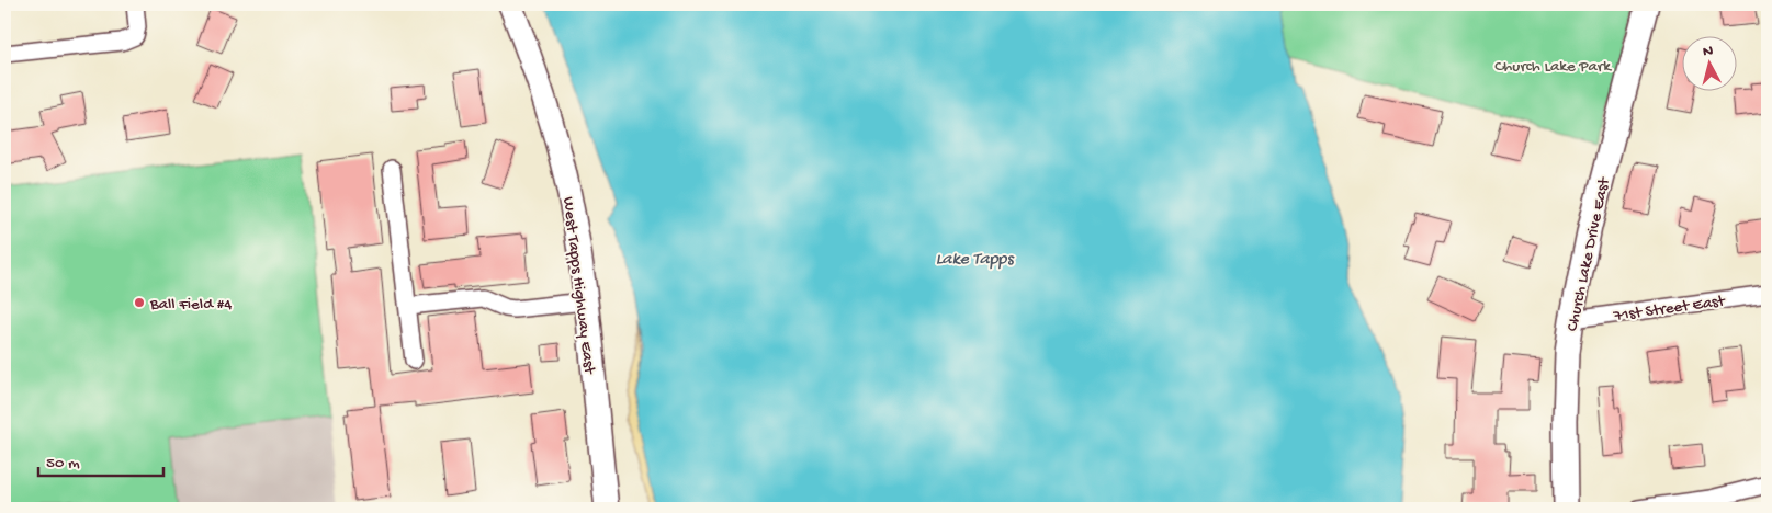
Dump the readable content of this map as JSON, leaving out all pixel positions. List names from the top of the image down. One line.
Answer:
{"streets":{"street":["Church Lake Drive East","West Tapps Highway East","71st Street East"]},"crossings":[["Church Lake Drive East","71st Street East"]],"water":["Lake Tapps"],"parks":["Church Lake Park"],"places":["Ball Field #4"],"scale_bar":"50 m","north":"top"}
